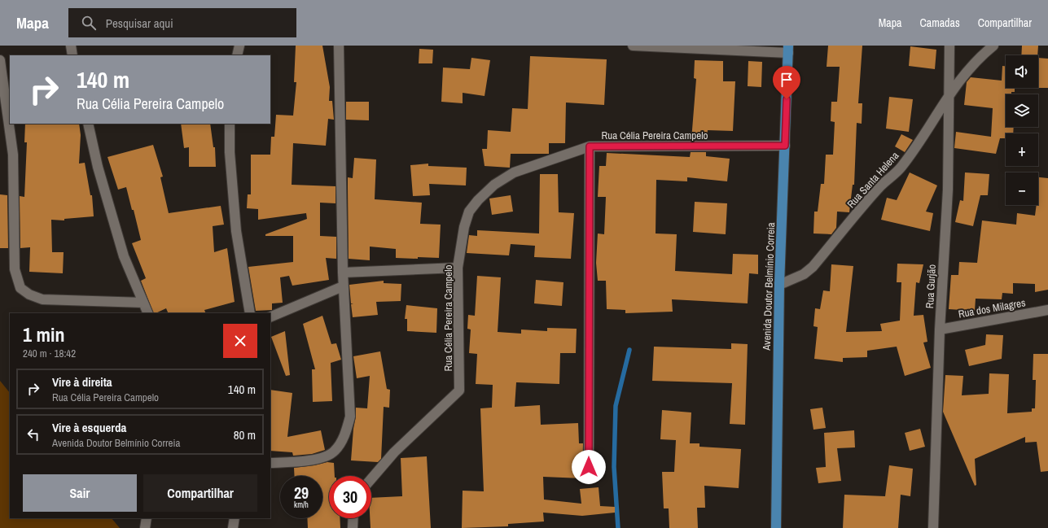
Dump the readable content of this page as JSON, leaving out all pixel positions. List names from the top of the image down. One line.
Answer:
{"streets":{"main road":["Avenida Doutor Belmínio Correia"],"street":["Rua Célia Pereira Campelo","Rua Santa Helena","Rua Gurjão","Rua dos Milagres"]},"crossings":[["Rua Célia Pereira Campelo","Avenida Doutor Belmínio Correia"],["Rua Santa Helena","Avenida Doutor Belmínio Correia"],["Rua Santa Helena","Rua Gurjão"],["Rua Gurjão","Rua dos Milagres"]],"page":{"header":"Mapa","search":"Pesquisar aqui","nav":["Mapa","Camadas","Compartilhar"],"map_buttons":["+","−"],"turn":["140 m","Rua Célia Pereira Campelo"],"heading":["1 min","240 m · 18:42"],"list":[{"name":"Vire à direita","note":"Rua Célia Pereira Campelo","value":"140 m"},{"name":"Vire à esquerda","note":"Avenida Doutor Belmínio Correia","value":"80 m"}],"buttons":["Sair","Compartilhar"],"speed":"29 km/h","limit":"30"}}
